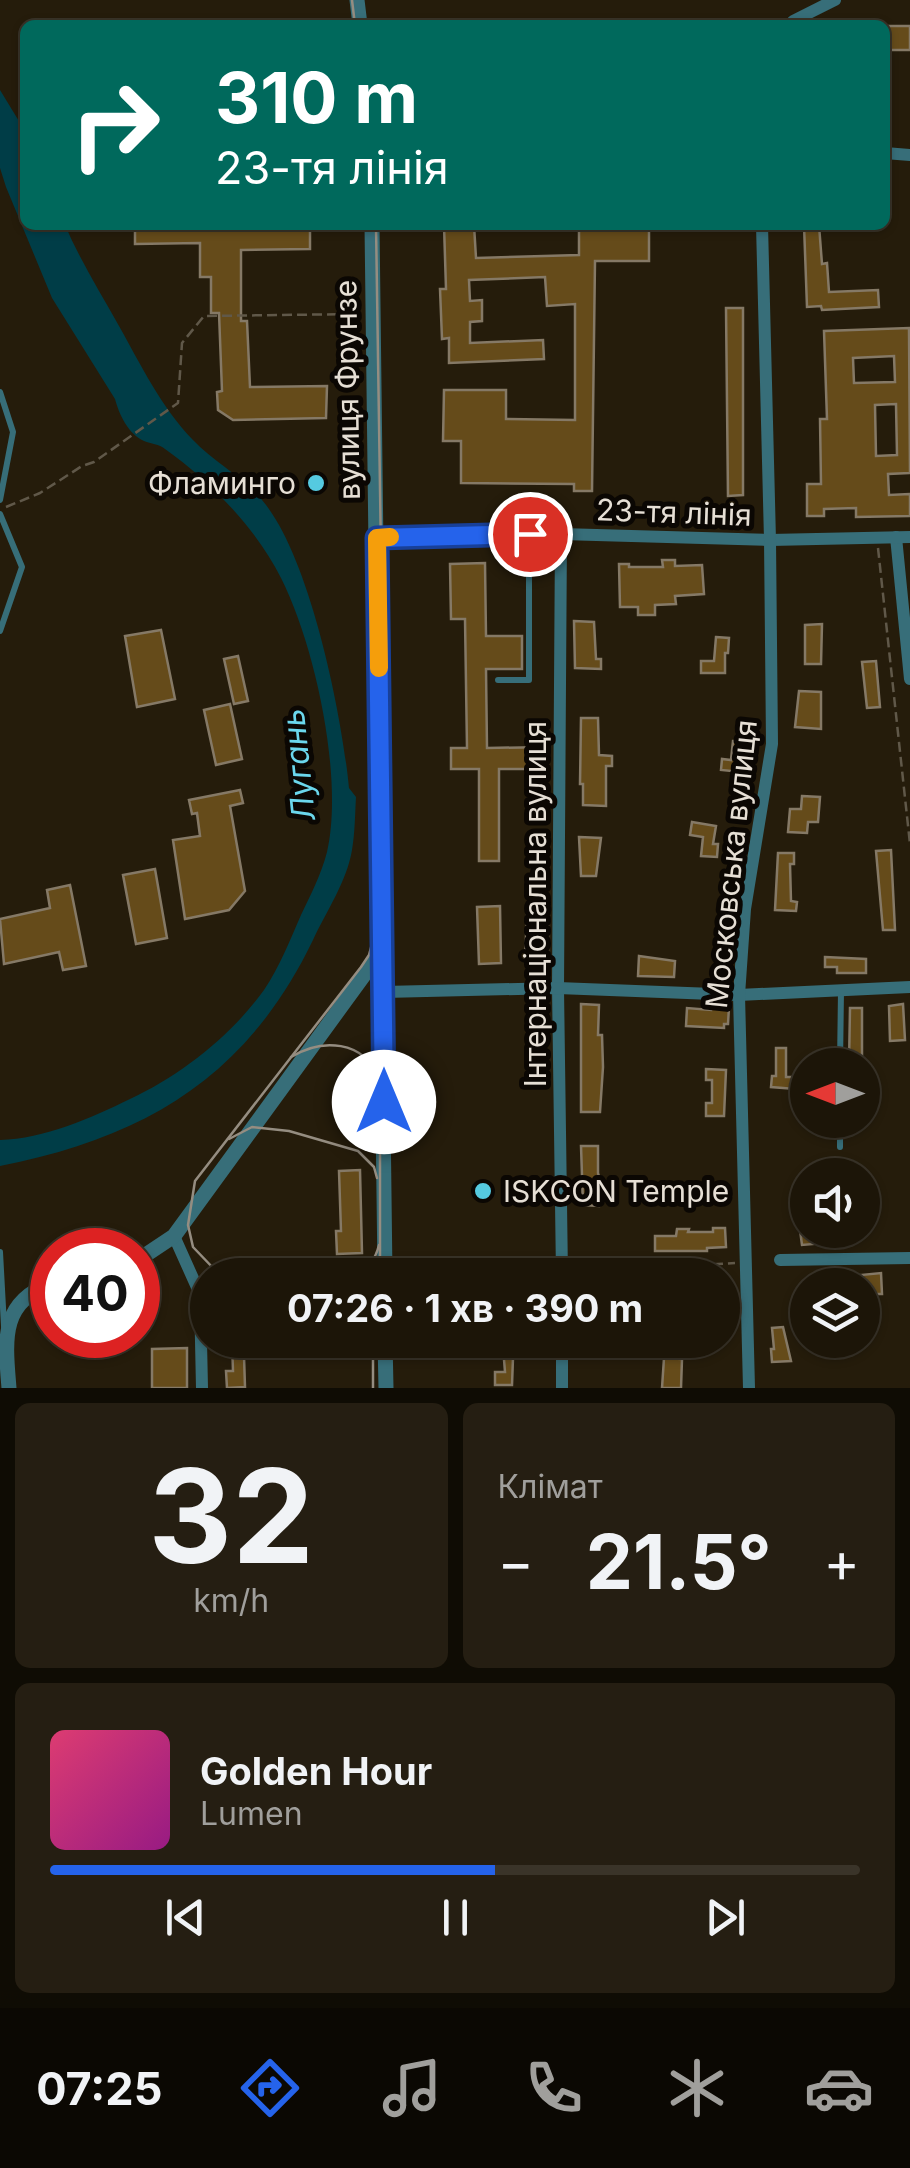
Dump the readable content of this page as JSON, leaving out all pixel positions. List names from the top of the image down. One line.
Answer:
{"streets":{"street":["вулиця Фрунзе","23-тя лінія","Московська вулиця","Інтернаціональна вулиця"]},"crossings":[["вулиця Фрунзе","23-тя лінія"],["23-тя лінія","Московська вулиця"],["23-тя лінія","Інтернаціональна вулиця"]],"water":["Лугань"],"places":["Фламинго","ISKCON Temple"],"north":"left","page":{"turn":["310 m","23-тя лінія"],"limit":"40","trip":"07:26 · 1 хв · 390 m","tile":[["32","km/h"],"Клімат"],"heat":["−","21.5°","+"],"song":["Golden Hour","Lumen"],"tabs":"07:25"}}
